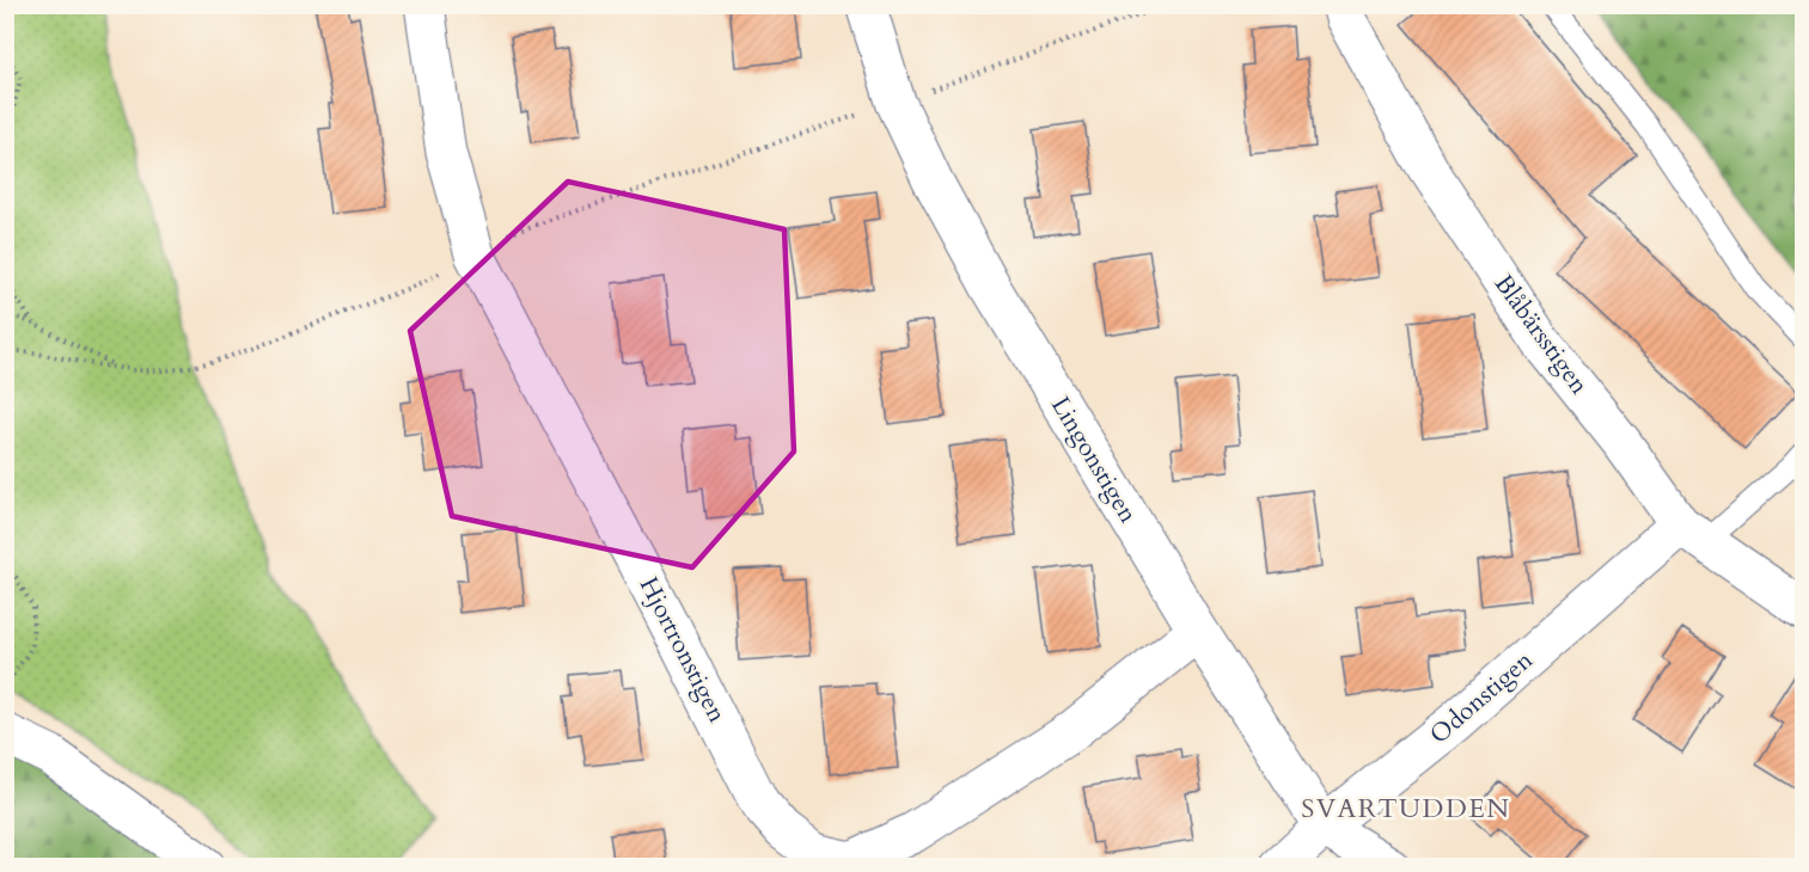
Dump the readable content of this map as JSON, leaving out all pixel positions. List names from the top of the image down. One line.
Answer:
{"streets":{"street":["Blåbärsstigen","Lingonstigen","Hjortronstigen","Odonstigen"]},"crossings":[["Blåbärsstigen","Odonstigen"],["Lingonstigen","Hjortronstigen"],["Lingonstigen","Odonstigen"]],"districts":["SVARTUDDEN"]}
